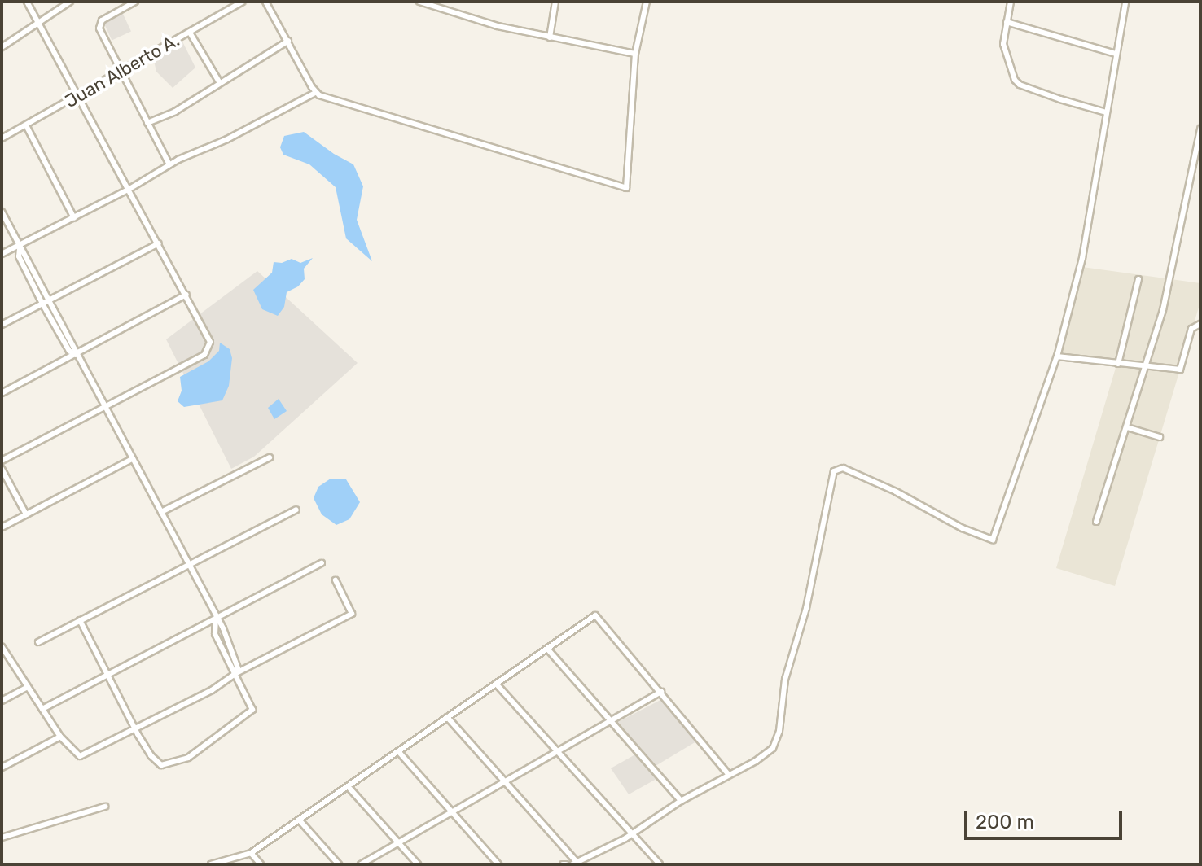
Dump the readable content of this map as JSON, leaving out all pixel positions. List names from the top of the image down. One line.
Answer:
{"streets":{"street":["Juan Alberto A."]},"scale_bar":"200 m"}
